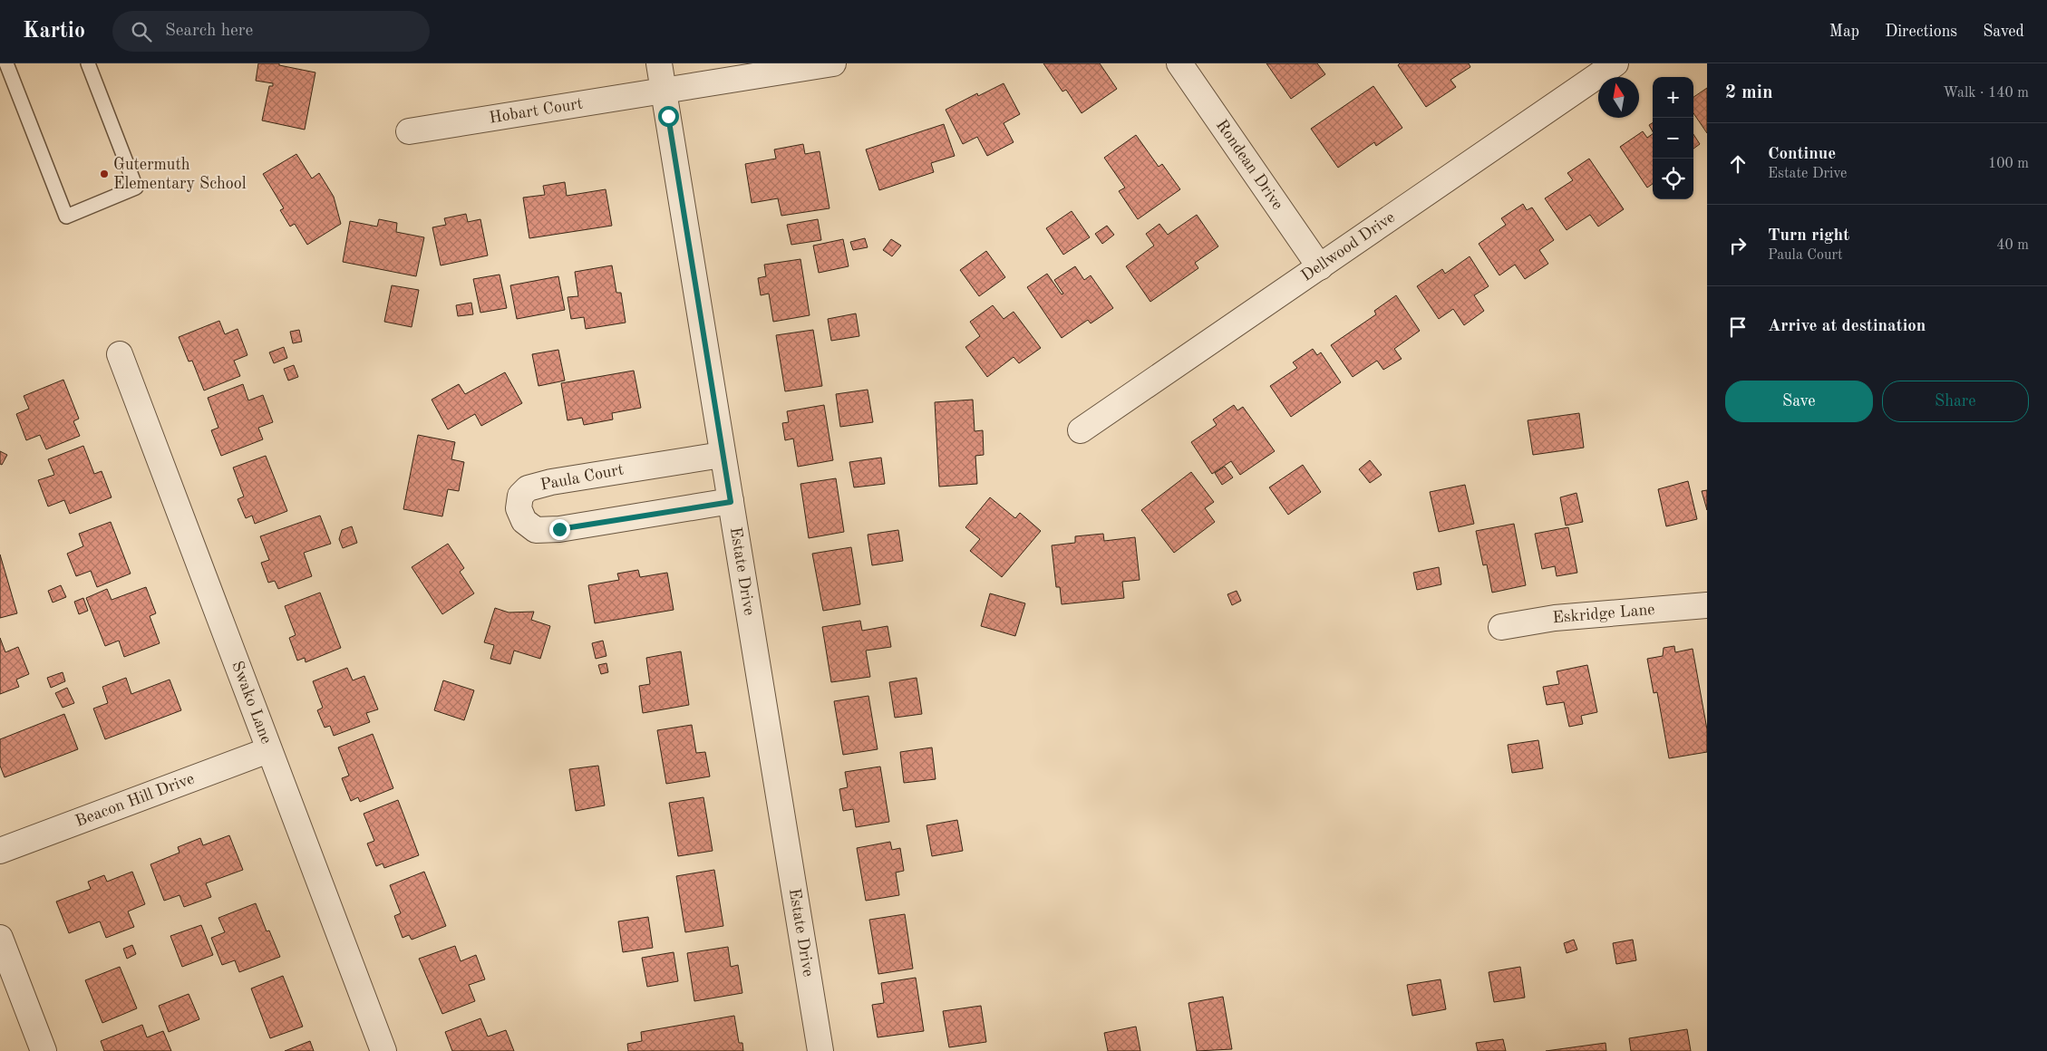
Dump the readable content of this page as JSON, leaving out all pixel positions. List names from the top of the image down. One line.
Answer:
{"streets":{"street":["Hobart Court","Rondean Drive","Dellwood Drive","Paula Court","Estate Drive","Eskridge Lane","Swako Lane","Beacon Hill Drive"]},"crossings":[["Hobart Court","Estate Drive"],["Rondean Drive","Dellwood Drive"],["Paula Court","Estate Drive"],["Swako Lane","Beacon Hill Drive"]],"places":["Gutermuth Elementary School"],"north":"top","page":{"header":"Kartio","search":"Search here","nav":["Map","Directions","Saved"],"heading":["2 min","Walk · 140 m"],"map_buttons":["+","−"],"list":[["Continue","Estate Drive","100 m"],["Turn right","Paula Court","40 m"],"Arrive at destination"],"buttons":["Save","Share"]}}
